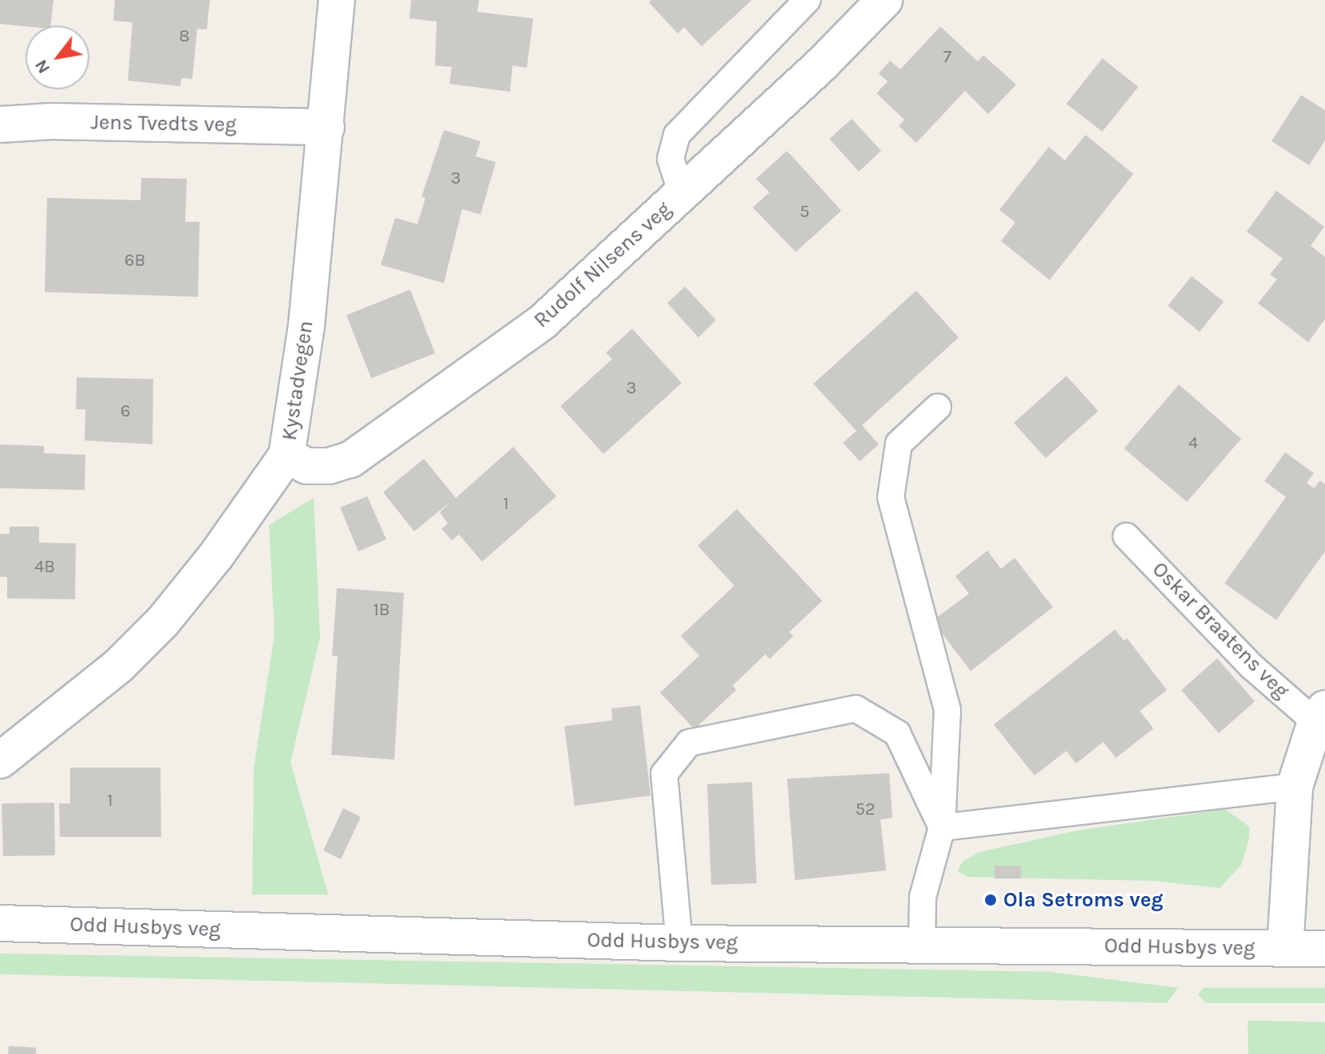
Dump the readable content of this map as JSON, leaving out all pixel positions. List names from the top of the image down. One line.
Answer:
{"streets":{"street":["Jens Tvedts veg","Rudolf Nilsens veg","Kystadvegen","Oskar Braatens veg","Odd Husbys veg"]},"crossings":[["Jens Tvedts veg","Kystadvegen"],["Rudolf Nilsens veg","Kystadvegen"],["Oskar Braatens veg","Odd Husbys veg"]],"places":["Ola Setroms veg"],"house_numbers":["8","7","3","5","6B","3","6","4","1","4B","1B","1","52"],"north":"bottom left"}
